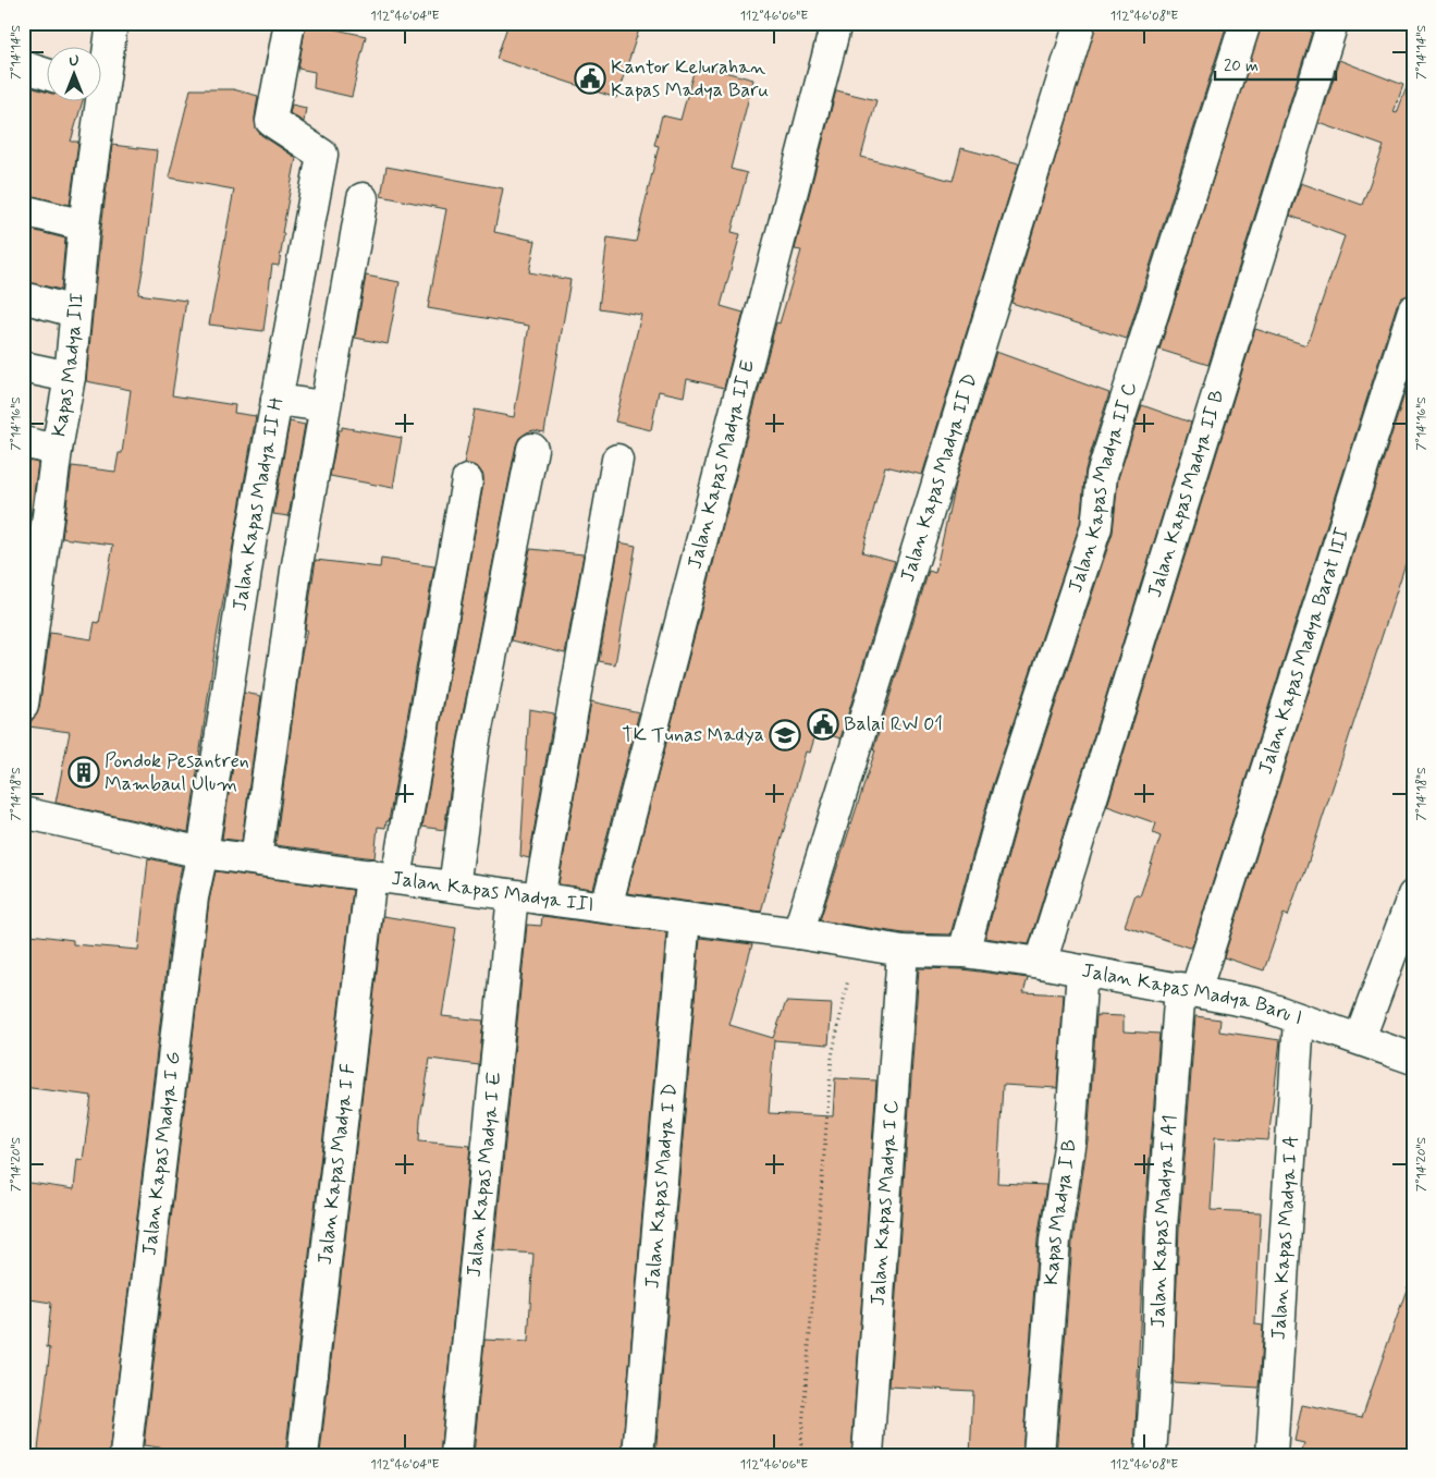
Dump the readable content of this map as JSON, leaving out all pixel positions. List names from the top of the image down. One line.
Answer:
{"streets":{"street":["Kapas Madya III","Jalan Kapas Madya II E","Jalan Kapas Madya II D","Jalan Kapas Madya II C","Jalan Kapas Madya II B","Jalan Kapas Madya II H","Jalan Kapas Madya Barat III","Jalan Kapas Madya III","Jalan Kapas Madya Baru I","Jalan Kapas Madya I G","Jalan Kapas Madya I F","Jalan Kapas Madya I E","Jalan Kapas Madya I D","Jalan Kapas Madya I C","Kapas Madya I B","Jalan Kapas Madya I A1","Jalan Kapas Madya I A"]},"crossings":[["Jalan Kapas Madya II E","Jalan Kapas Madya III"],["Jalan Kapas Madya II D","Jalan Kapas Madya III"],["Jalan Kapas Madya II C","Jalan Kapas Madya III"],["Jalan Kapas Madya II C","Jalan Kapas Madya Baru I"],["Jalan Kapas Madya II B","Jalan Kapas Madya Baru I"],["Jalan Kapas Madya II H","Jalan Kapas Madya III"],["Jalan Kapas Madya II H","Jalan Kapas Madya I G"],["Jalan Kapas Madya Barat III","Jalan Kapas Madya Baru I"],["Jalan Kapas Madya Barat III","Jalan Kapas Madya I A1"],["Jalan Kapas Madya III","Jalan Kapas Madya Baru I"],["Jalan Kapas Madya III","Jalan Kapas Madya I G"],["Jalan Kapas Madya III","Jalan Kapas Madya I F"],["Jalan Kapas Madya III","Jalan Kapas Madya I E"],["Jalan Kapas Madya III","Jalan Kapas Madya I D"],["Jalan Kapas Madya III","Jalan Kapas Madya I C"],["Jalan Kapas Madya Baru I","Kapas Madya I B"],["Jalan Kapas Madya Baru I","Jalan Kapas Madya I A1"],["Jalan Kapas Madya Baru I","Jalan Kapas Madya I A"]],"places":{"public building":["Kantor Kelurahan Kapas Madya Baru","Balai RW 01"],"school or university":["TK Tunas Madya"],"building":["Pondok Pesantren Mambaul Ulum"]},"scale_bar":"20 m","north":"top","coordinates":["112°46'04\"E","112°46'06\"E","112°46'08\"E","7°14'14\"S","7°14'16\"S","7°14'18\"S","7°14'20\"S"]}
